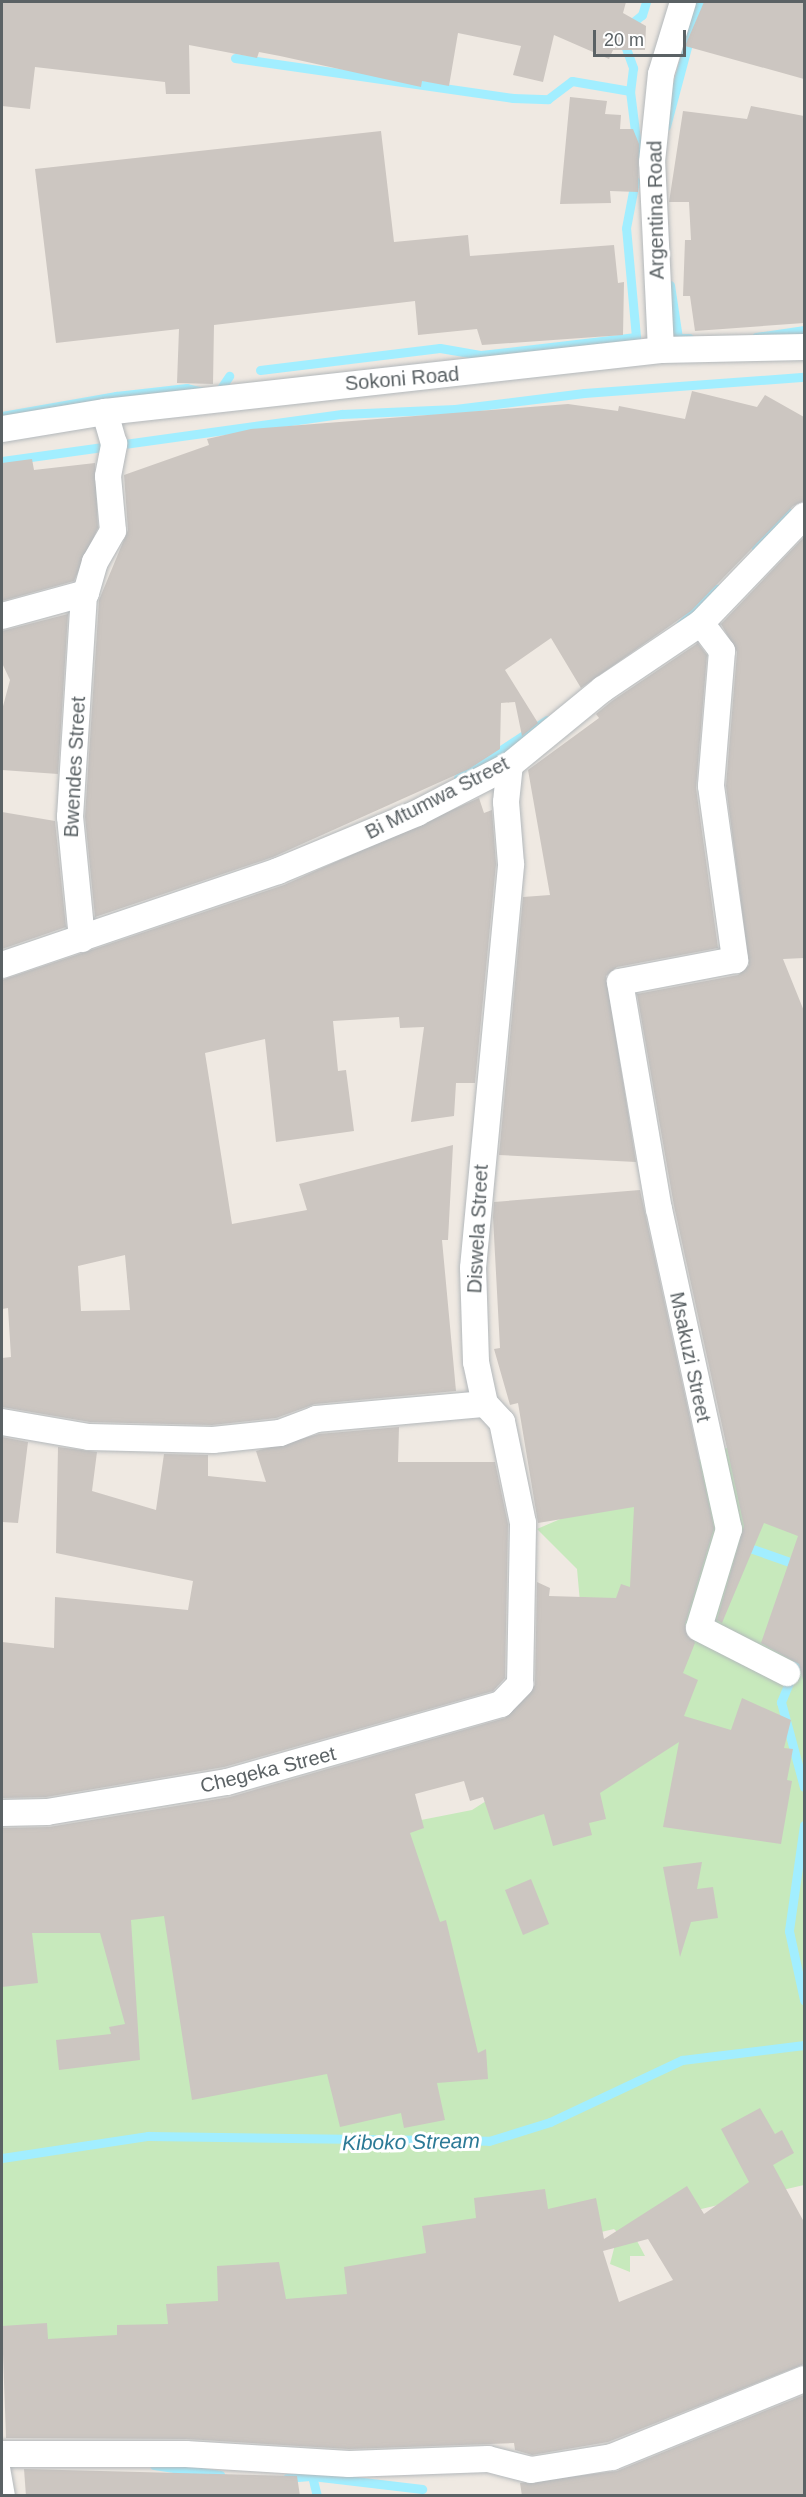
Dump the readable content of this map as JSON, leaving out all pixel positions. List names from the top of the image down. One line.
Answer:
{"streets":{"street":["Argentina Road","Sokoni Road","Bwendes Street","Bi Mtumwa Street","Diswela Street","Msakuzi Street","Chegeka Street"]},"crossings":[["Argentina Road","Sokoni Road"],["Bwendes Street","Bi Mtumwa Street"],["Bi Mtumwa Street","Diswela Street"],["Bi Mtumwa Street","Msakuzi Street"],["Diswela Street","Chegeka Street"]],"water":["Kiboko Stream"],"scale_bar":"20 m"}
